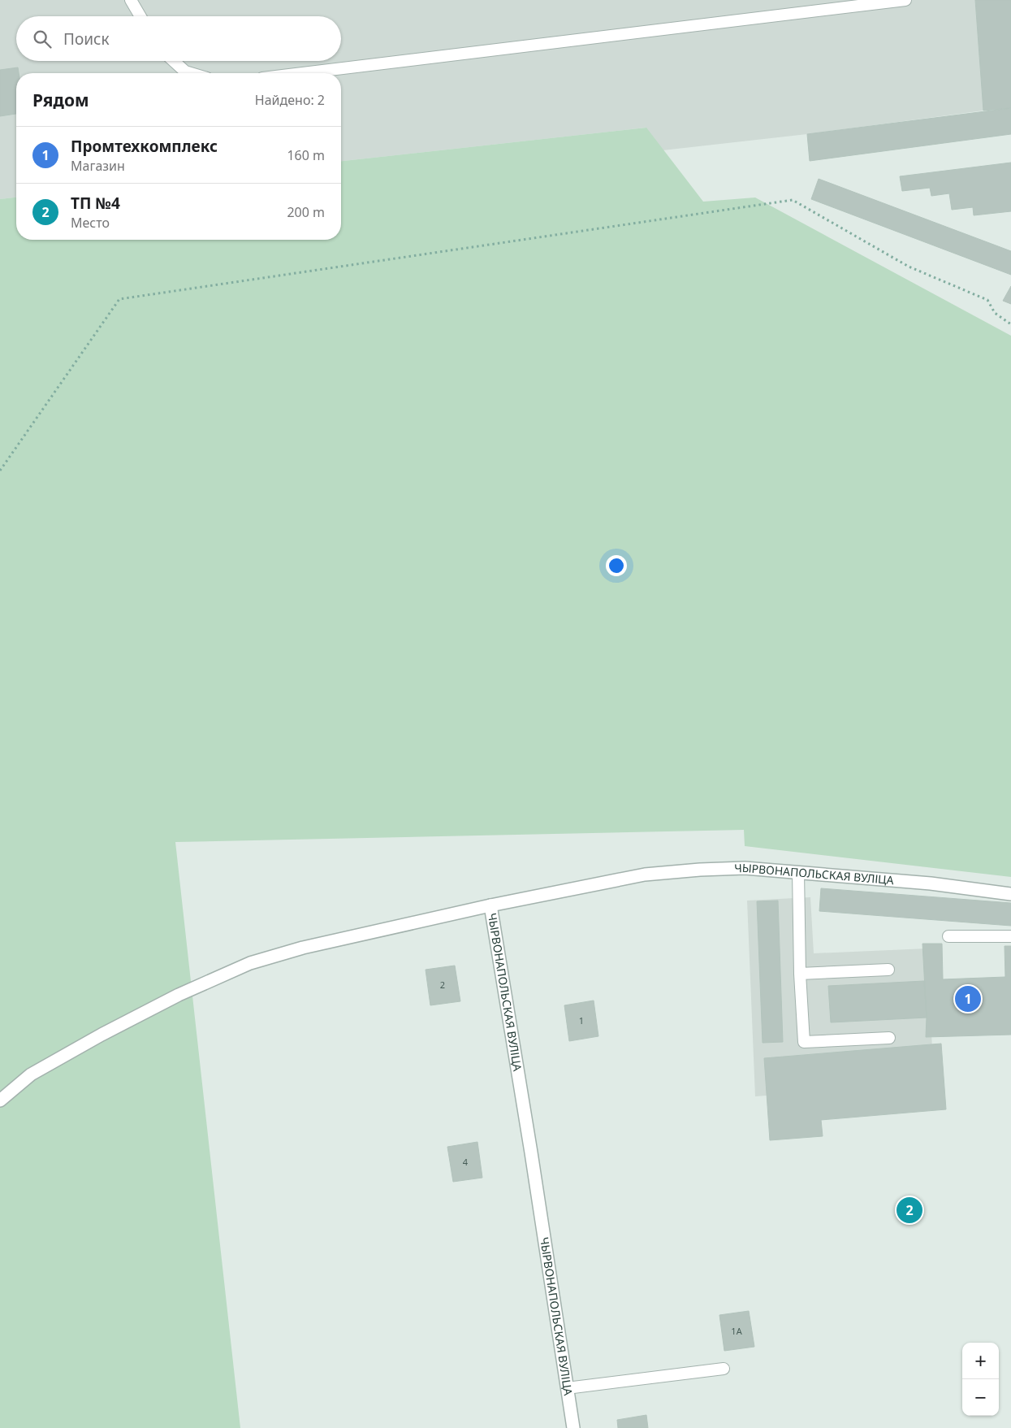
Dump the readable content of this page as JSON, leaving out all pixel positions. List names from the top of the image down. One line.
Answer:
{"streets":{"street":["ЧЫРВОНАПОЛЬСКАЯ ВУЛІЦА"]},"house_numbers":["2","1","4","1А"],"page":{"search":"Поиск","heading":["Рядом","Найдено: 2"],"list":[{"mark":"1","name":"Промтехкомплекс","note":"Магазин","value":"160 m"},{"mark":"2","name":"ТП №4","note":"Место","value":"200 m"}],"pins":["1","2"],"map_buttons":["+","−"]}}
